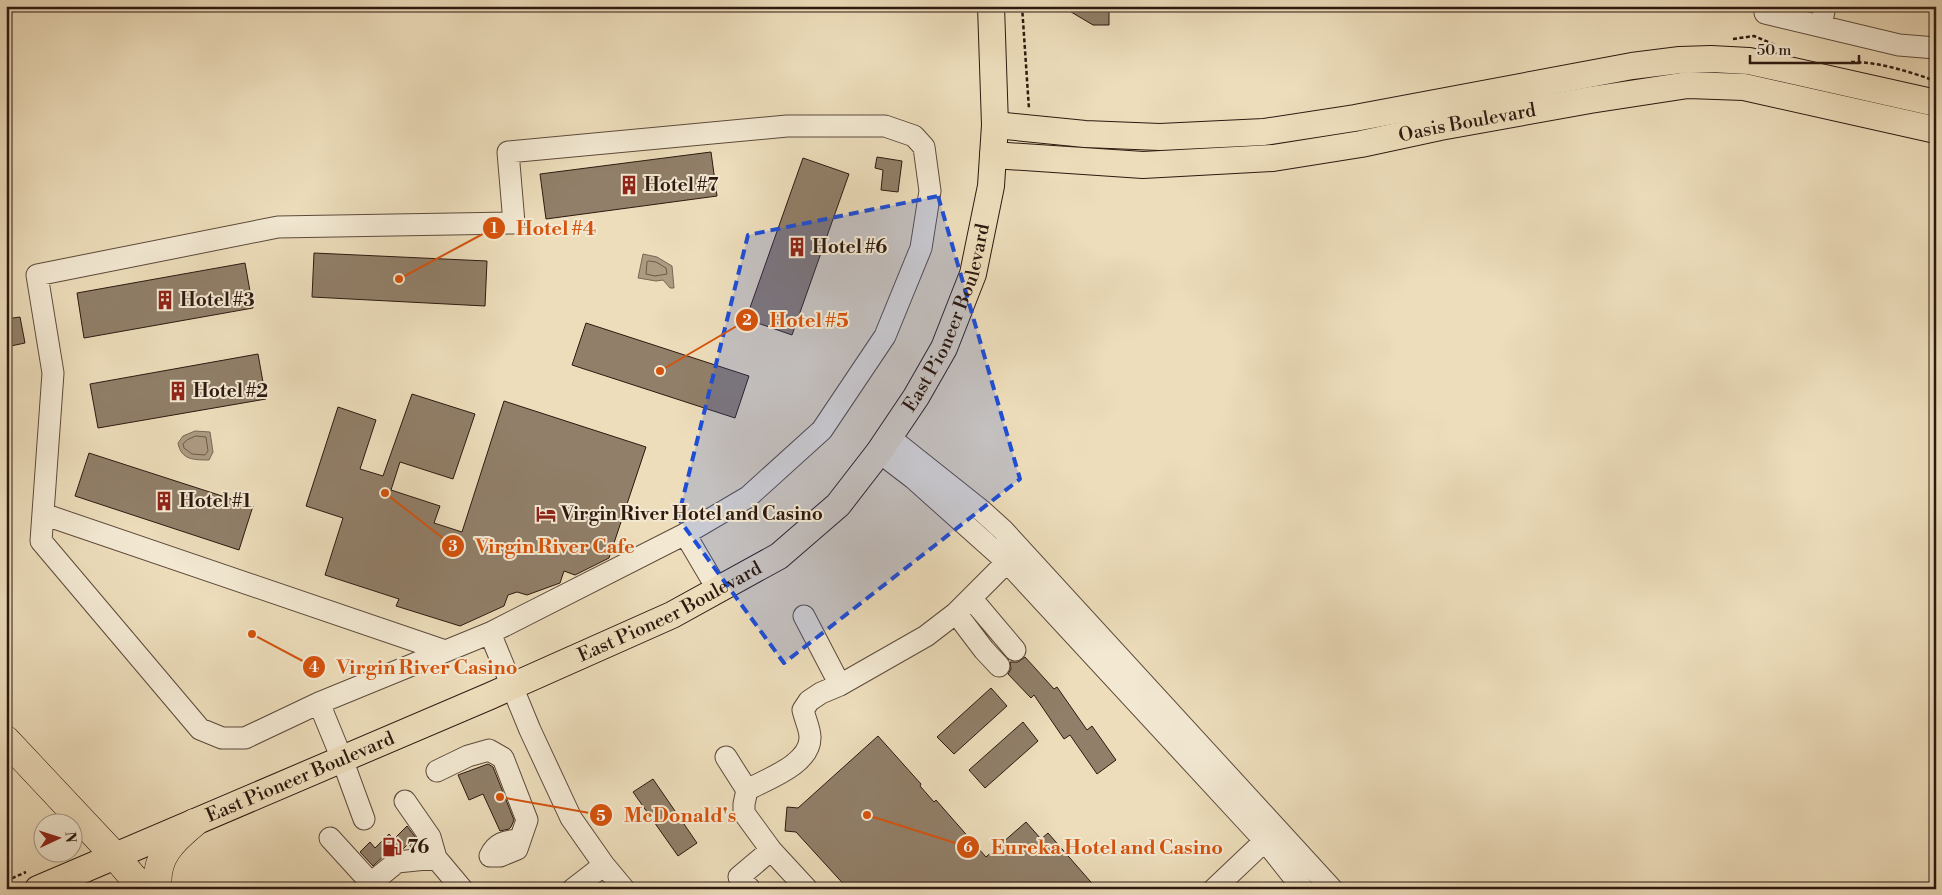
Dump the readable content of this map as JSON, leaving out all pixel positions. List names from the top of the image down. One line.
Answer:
{"streets":{"main road":["Oasis Boulevard","East Pioneer Boulevard"]},"crossings":[["Oasis Boulevard","East Pioneer Boulevard"]],"places":{"building":["Hotel #7","Hotel #6","Hotel #3","Hotel #2","Hotel #1"],"other":["Hotel #4","Hotel #5","Virgin River Cafe","Virgin River Casino","McDonald's","Eureka Hotel and Casino"],"hotel":["Virgin River Hotel and Casino"],"fuel station":["76"]},"scale_bar":"50 m","north":"right"}
